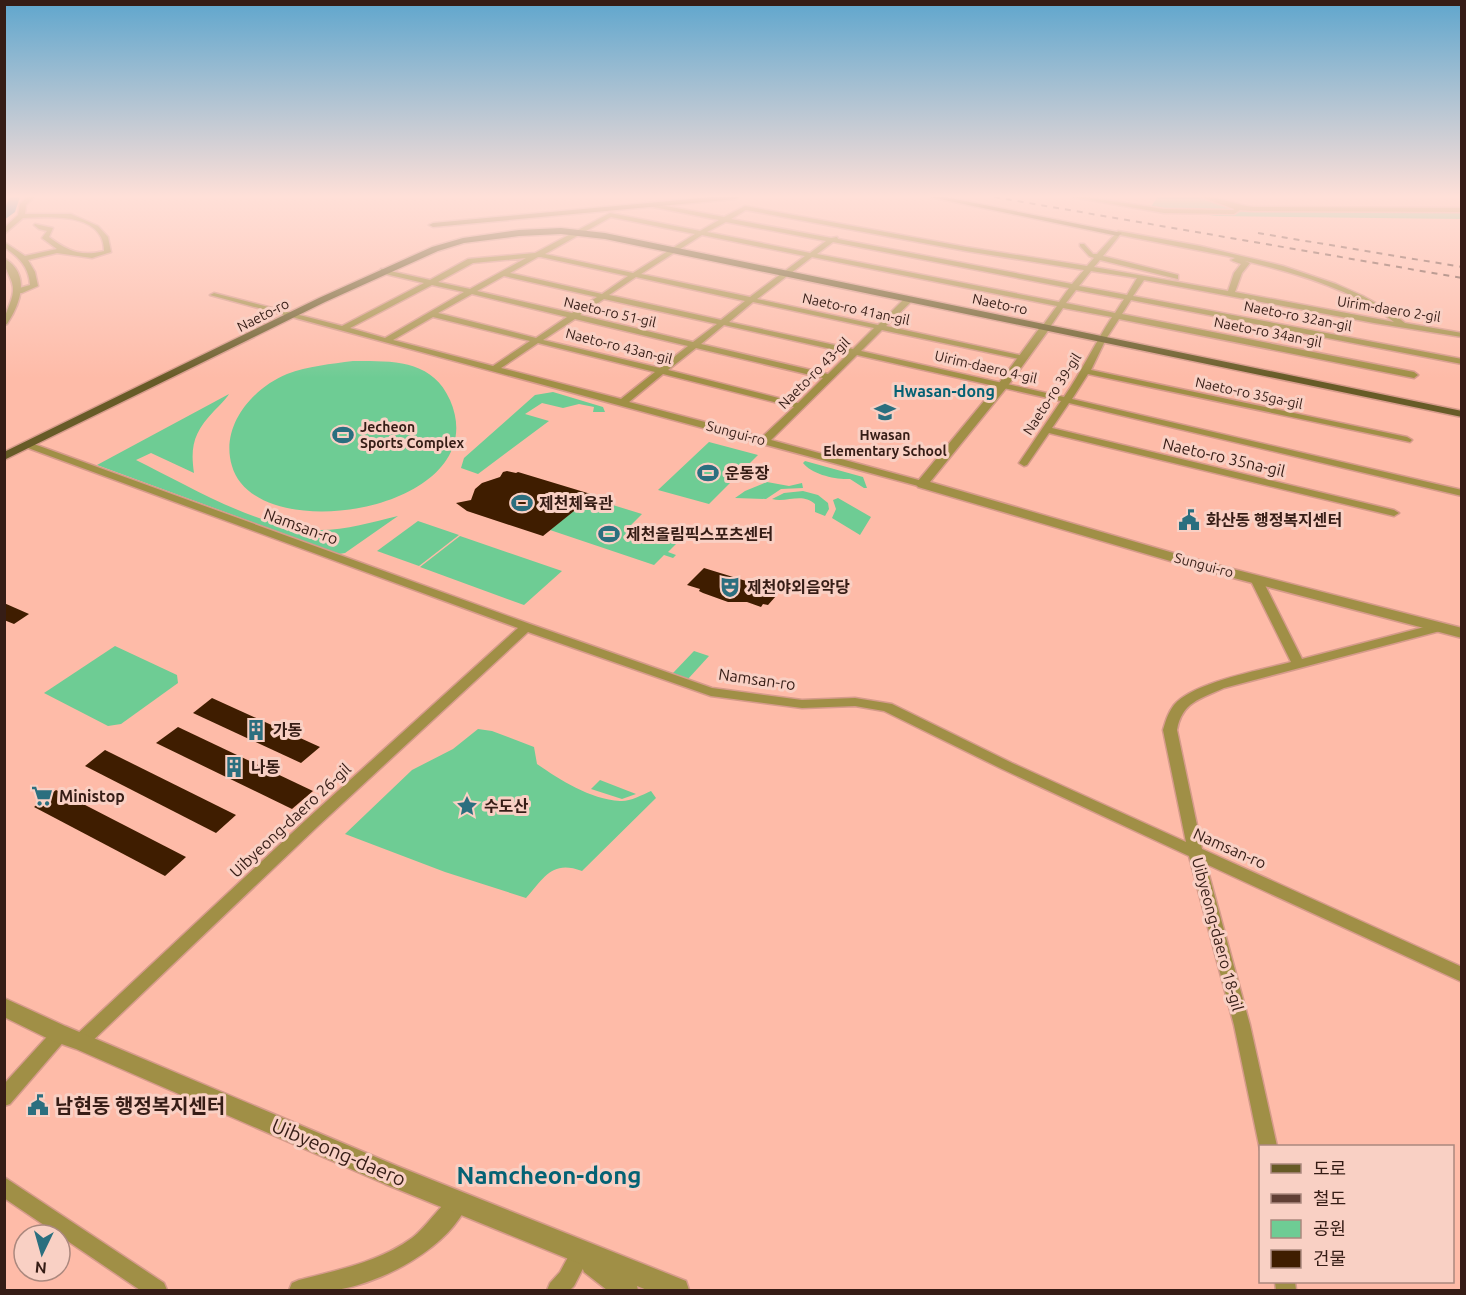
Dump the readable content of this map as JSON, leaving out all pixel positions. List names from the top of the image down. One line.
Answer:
{"streets":{"main road":["Naeto-ro"],"street":["Naeto-ro 41an-gil","Uirim-daero 2-gil","Naeto-ro 51-gil","Naeto-ro 32an-gil","Naeto-ro 34an-gil","Naeto-ro 43an-gil","Uirim-daero 4-gil","Naeto-ro 43-gil","Naeto-ro 35ga-gil","Naeto-ro 39-gil","Sungui-ro","Naeto-ro 35na-gil","Namsan-ro","Uibyeong-daero 26-gil","Uibyeong-daero 18-gil","Uibyeong-daero"]},"crossings":[["Naeto-ro","Naeto-ro 51-gil"],["Naeto-ro","Naeto-ro 43-gil"],["Naeto-ro","Naeto-ro 39-gil"],["Naeto-ro","Sungui-ro"],["Naeto-ro","Namsan-ro"],["Naeto-ro 41an-gil","Naeto-ro 51-gil"],["Naeto-ro 41an-gil","Naeto-ro 43-gil"],["Naeto-ro 41an-gil","Sungui-ro"],["Uirim-daero 2-gil","Naeto-ro 39-gil"],["Naeto-ro 51-gil","Naeto-ro 43-gil"],["Naeto-ro 32an-gil","Naeto-ro 39-gil"],["Naeto-ro 34an-gil","Naeto-ro 39-gil"],["Naeto-ro 43an-gil","Naeto-ro 43-gil"],["Uirim-daero 4-gil","Naeto-ro 43-gil"],["Uirim-daero 4-gil","Naeto-ro 39-gil"],["Naeto-ro 43-gil","Sungui-ro"],["Naeto-ro 35ga-gil","Naeto-ro 39-gil"],["Naeto-ro 39-gil","Naeto-ro 35na-gil"],["Sungui-ro","Uibyeong-daero 18-gil"],["Namsan-ro","Uibyeong-daero 26-gil"],["Namsan-ro","Uibyeong-daero 18-gil"],["Uibyeong-daero 26-gil","Uibyeong-daero"]],"districts":["Hwasan-dong","Namcheon-dong"],"places":{"school or university":["Hwasan Elementary School"],"sports":["Jecheon Sports Complex","운동장","제천체육관","제천올림픽스포츠센터"],"public building":["화산동 행정복지센터","남현동 행정복지센터"],"theatre":["제천야외음악당"],"building":["가동","나동"],"supermarket":["Ministop"],"place":["수도산"]},"legend":["도로","철도","공원","건물"],"north":"bottom"}
